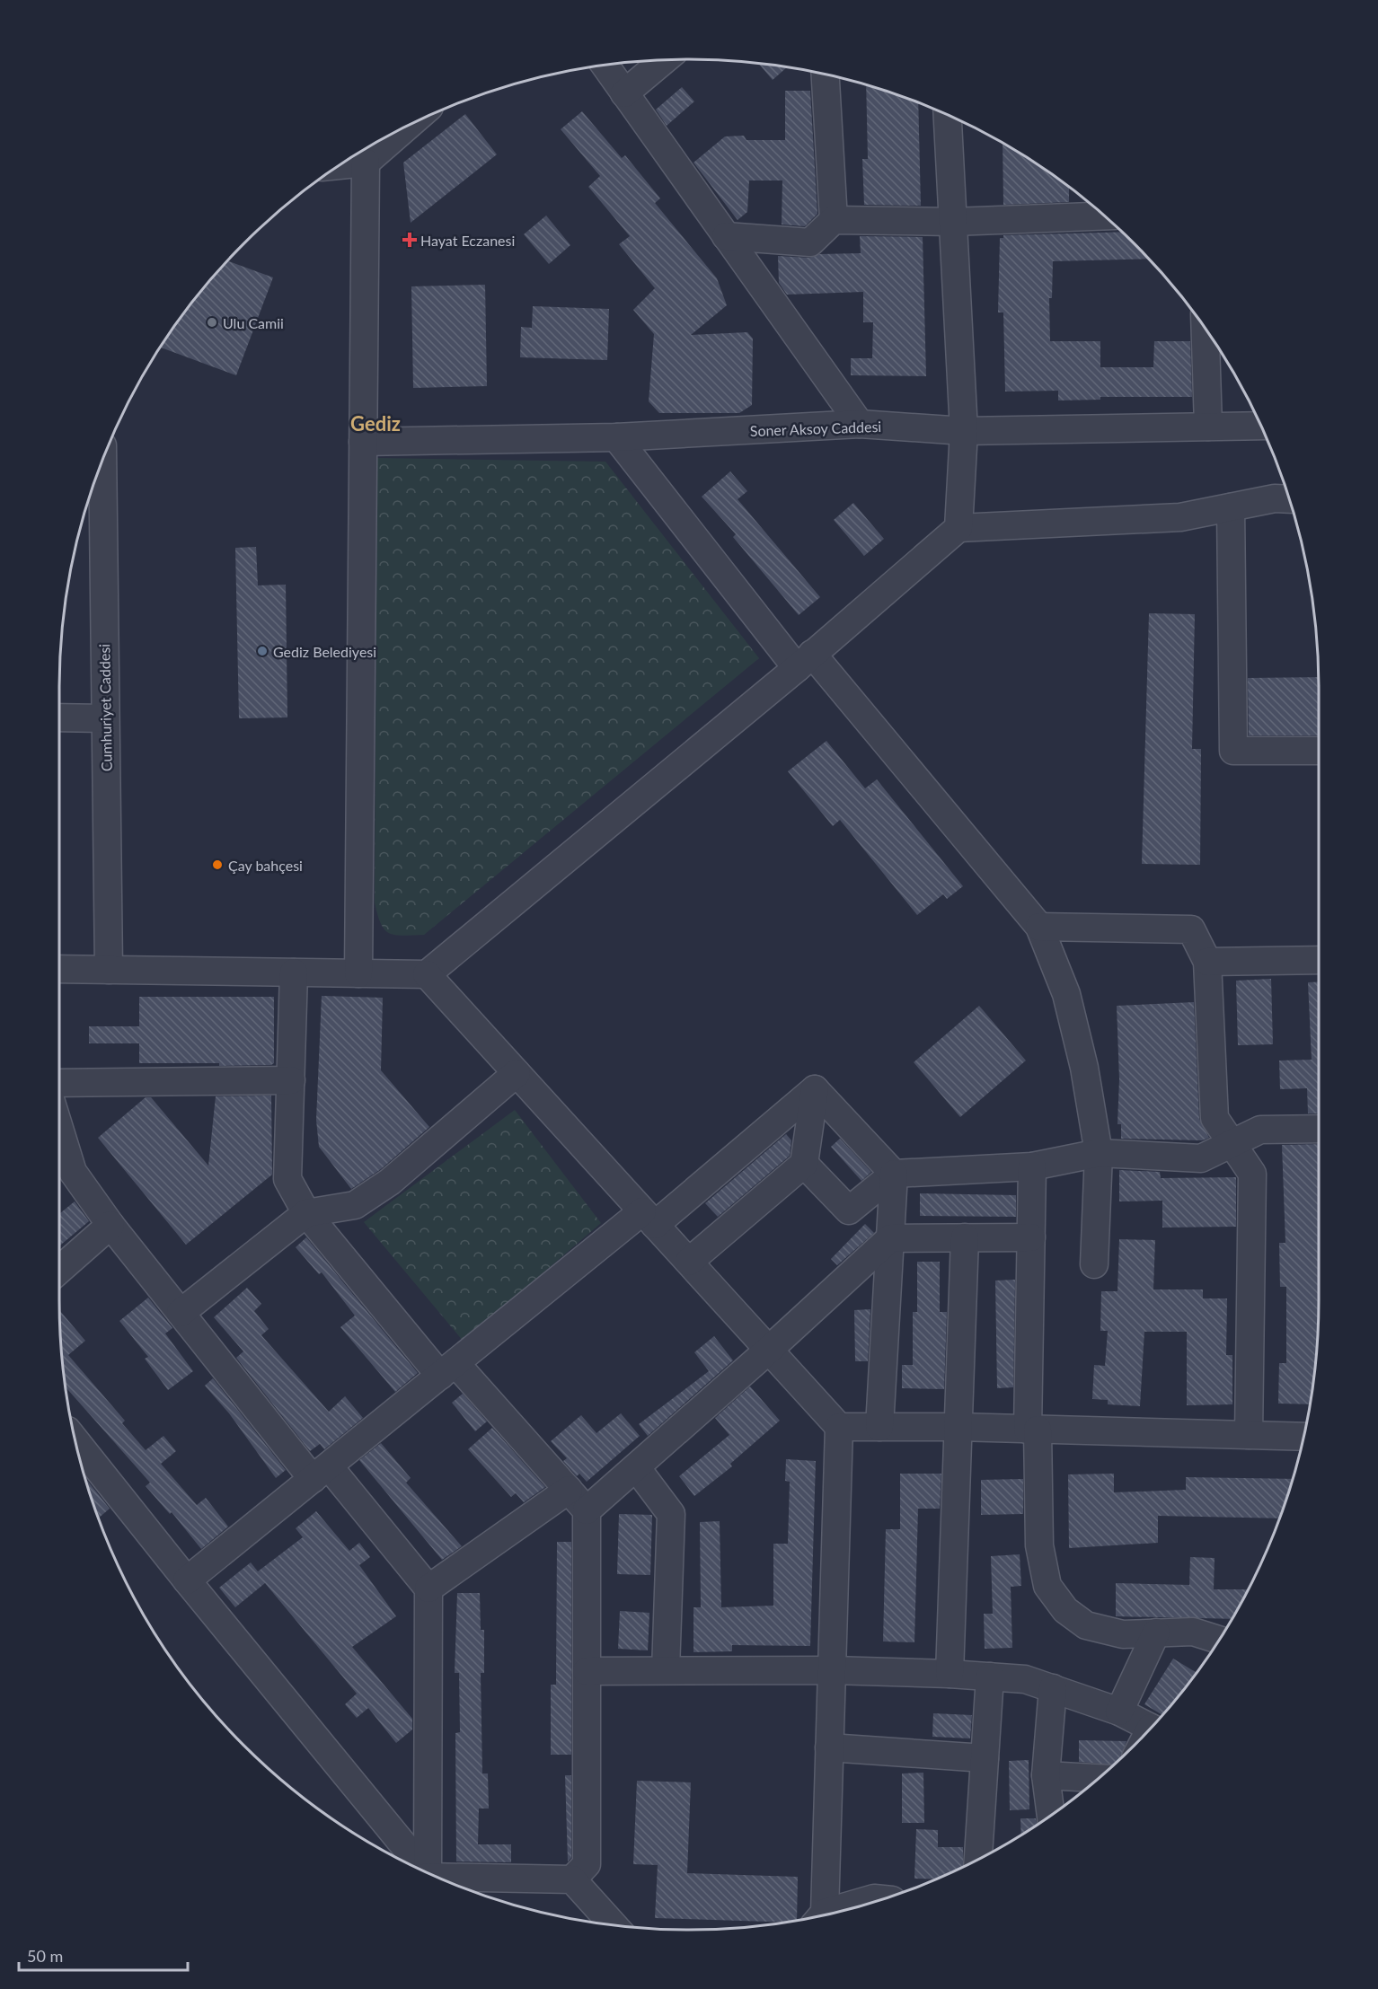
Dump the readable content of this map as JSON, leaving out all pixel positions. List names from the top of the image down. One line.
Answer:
{"streets":{"street":["Soner Aksoy Caddesi","Cumhuriyet Caddesi"]},"districts":["Gediz"],"places":{"health":["Hayat Eczanesi"],"other":["Ulu Camii","Gediz Belediyesi","Çay bahçesi"]},"scale_bar":"50 m"}
